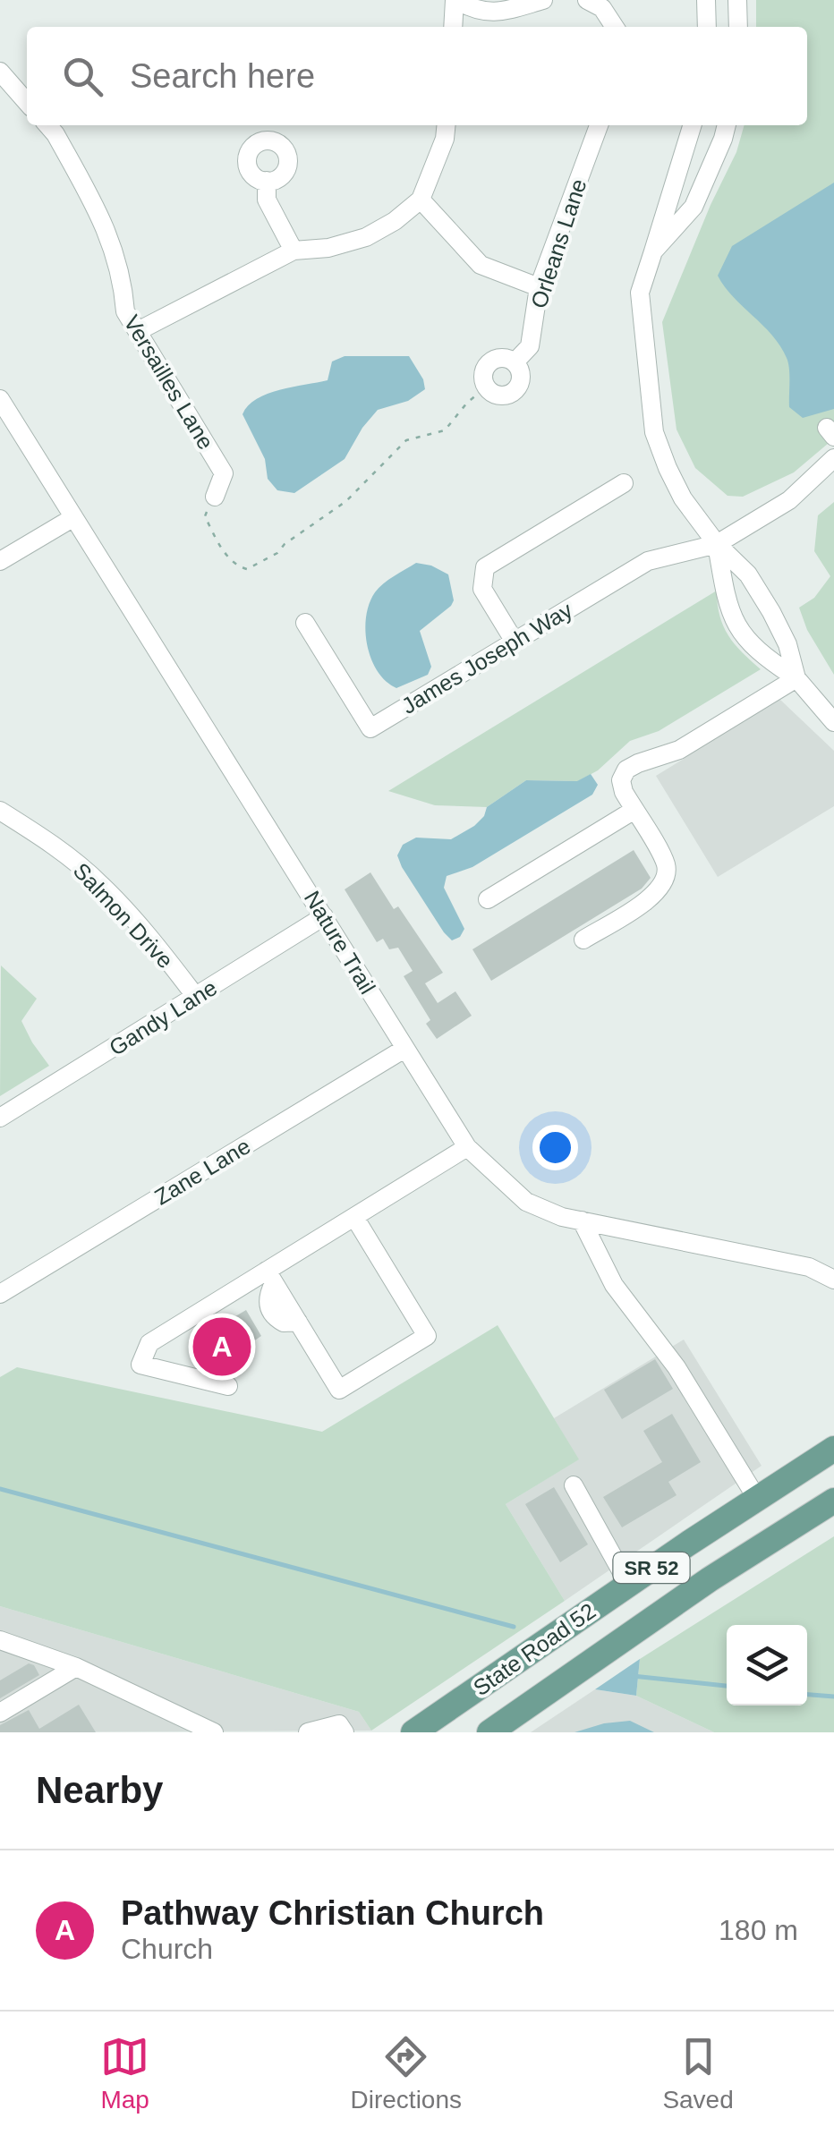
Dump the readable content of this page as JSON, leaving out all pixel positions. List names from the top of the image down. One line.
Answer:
{"streets":{"main road":["SR 52","State Road 52"],"street":["Orleans Lane","Versailles Lane","James Joseph Way","Salmon Drive","Nature Trail","Gandy Lane","Zane Lane"]},"crossings":[["Salmon Drive","Gandy Lane"],["Nature Trail","Gandy Lane"],["Nature Trail","Zane Lane"]],"page":{"search":"Search here","pins":"A","heading":"Nearby","list":[{"mark":"A","name":"Pathway Christian Church","note":"Church","value":"180 m"}],"nav":["Map","Directions","Saved"]}}
